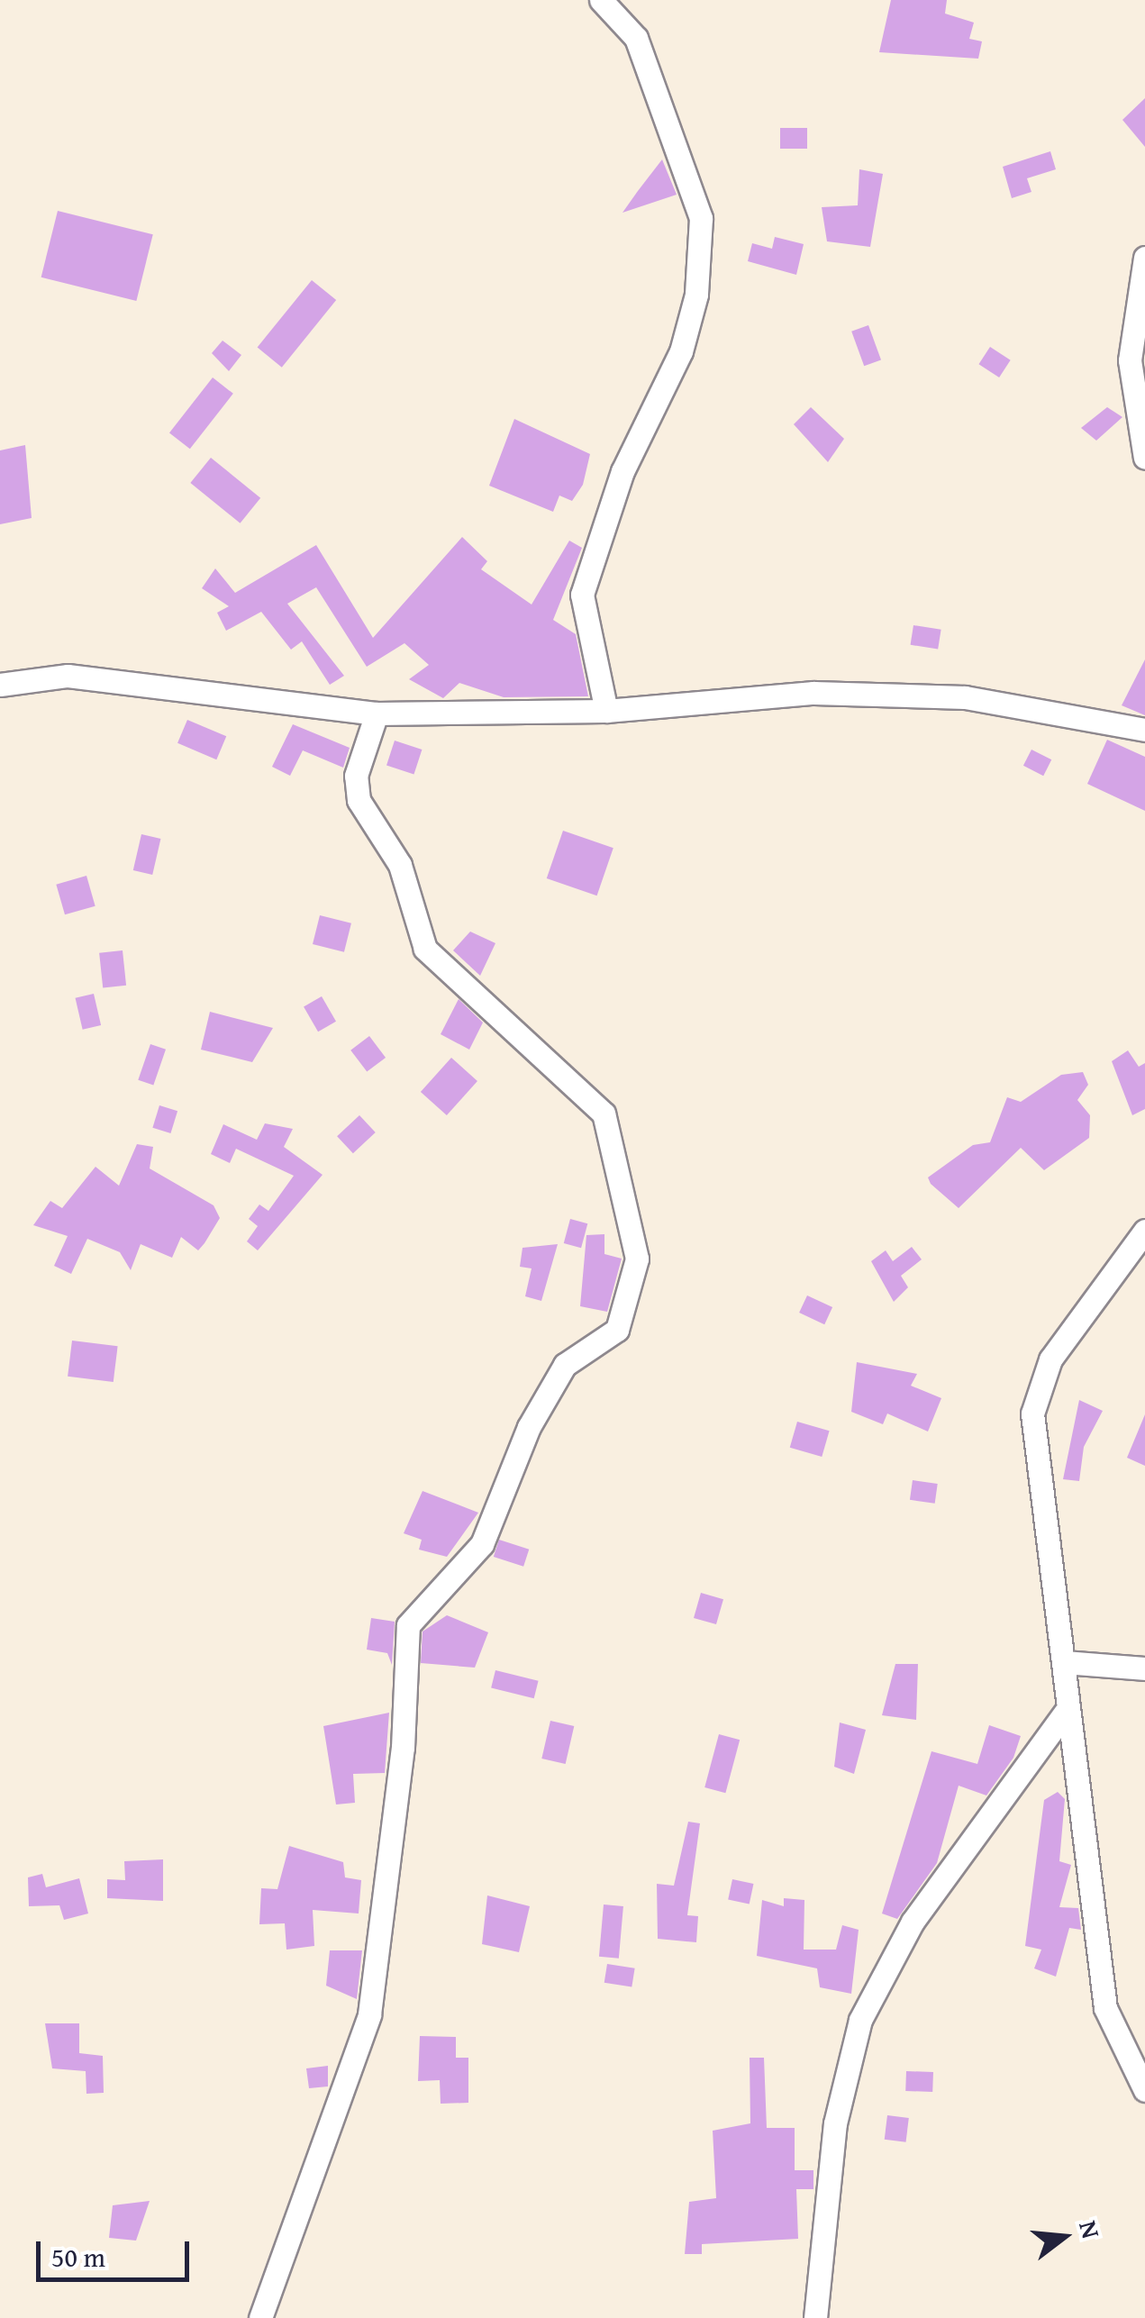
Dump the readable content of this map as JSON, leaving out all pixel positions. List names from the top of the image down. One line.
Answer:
{"scale_bar":"50 m","north":"right"}
